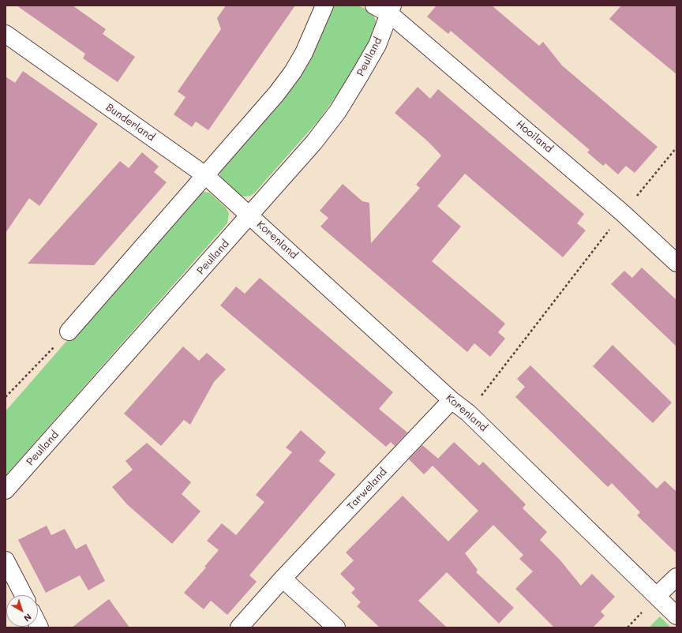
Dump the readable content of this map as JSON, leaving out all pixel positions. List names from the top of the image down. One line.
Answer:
{"streets":{"street":["Peulland","Bunderland","Hooiland","Korenland","Tarweland"]},"crossings":[["Peulland","Bunderland"],["Peulland","Hooiland"],["Peulland","Korenland"],["Bunderland","Korenland"],["Korenland","Tarweland"]],"north":"bottom right"}
